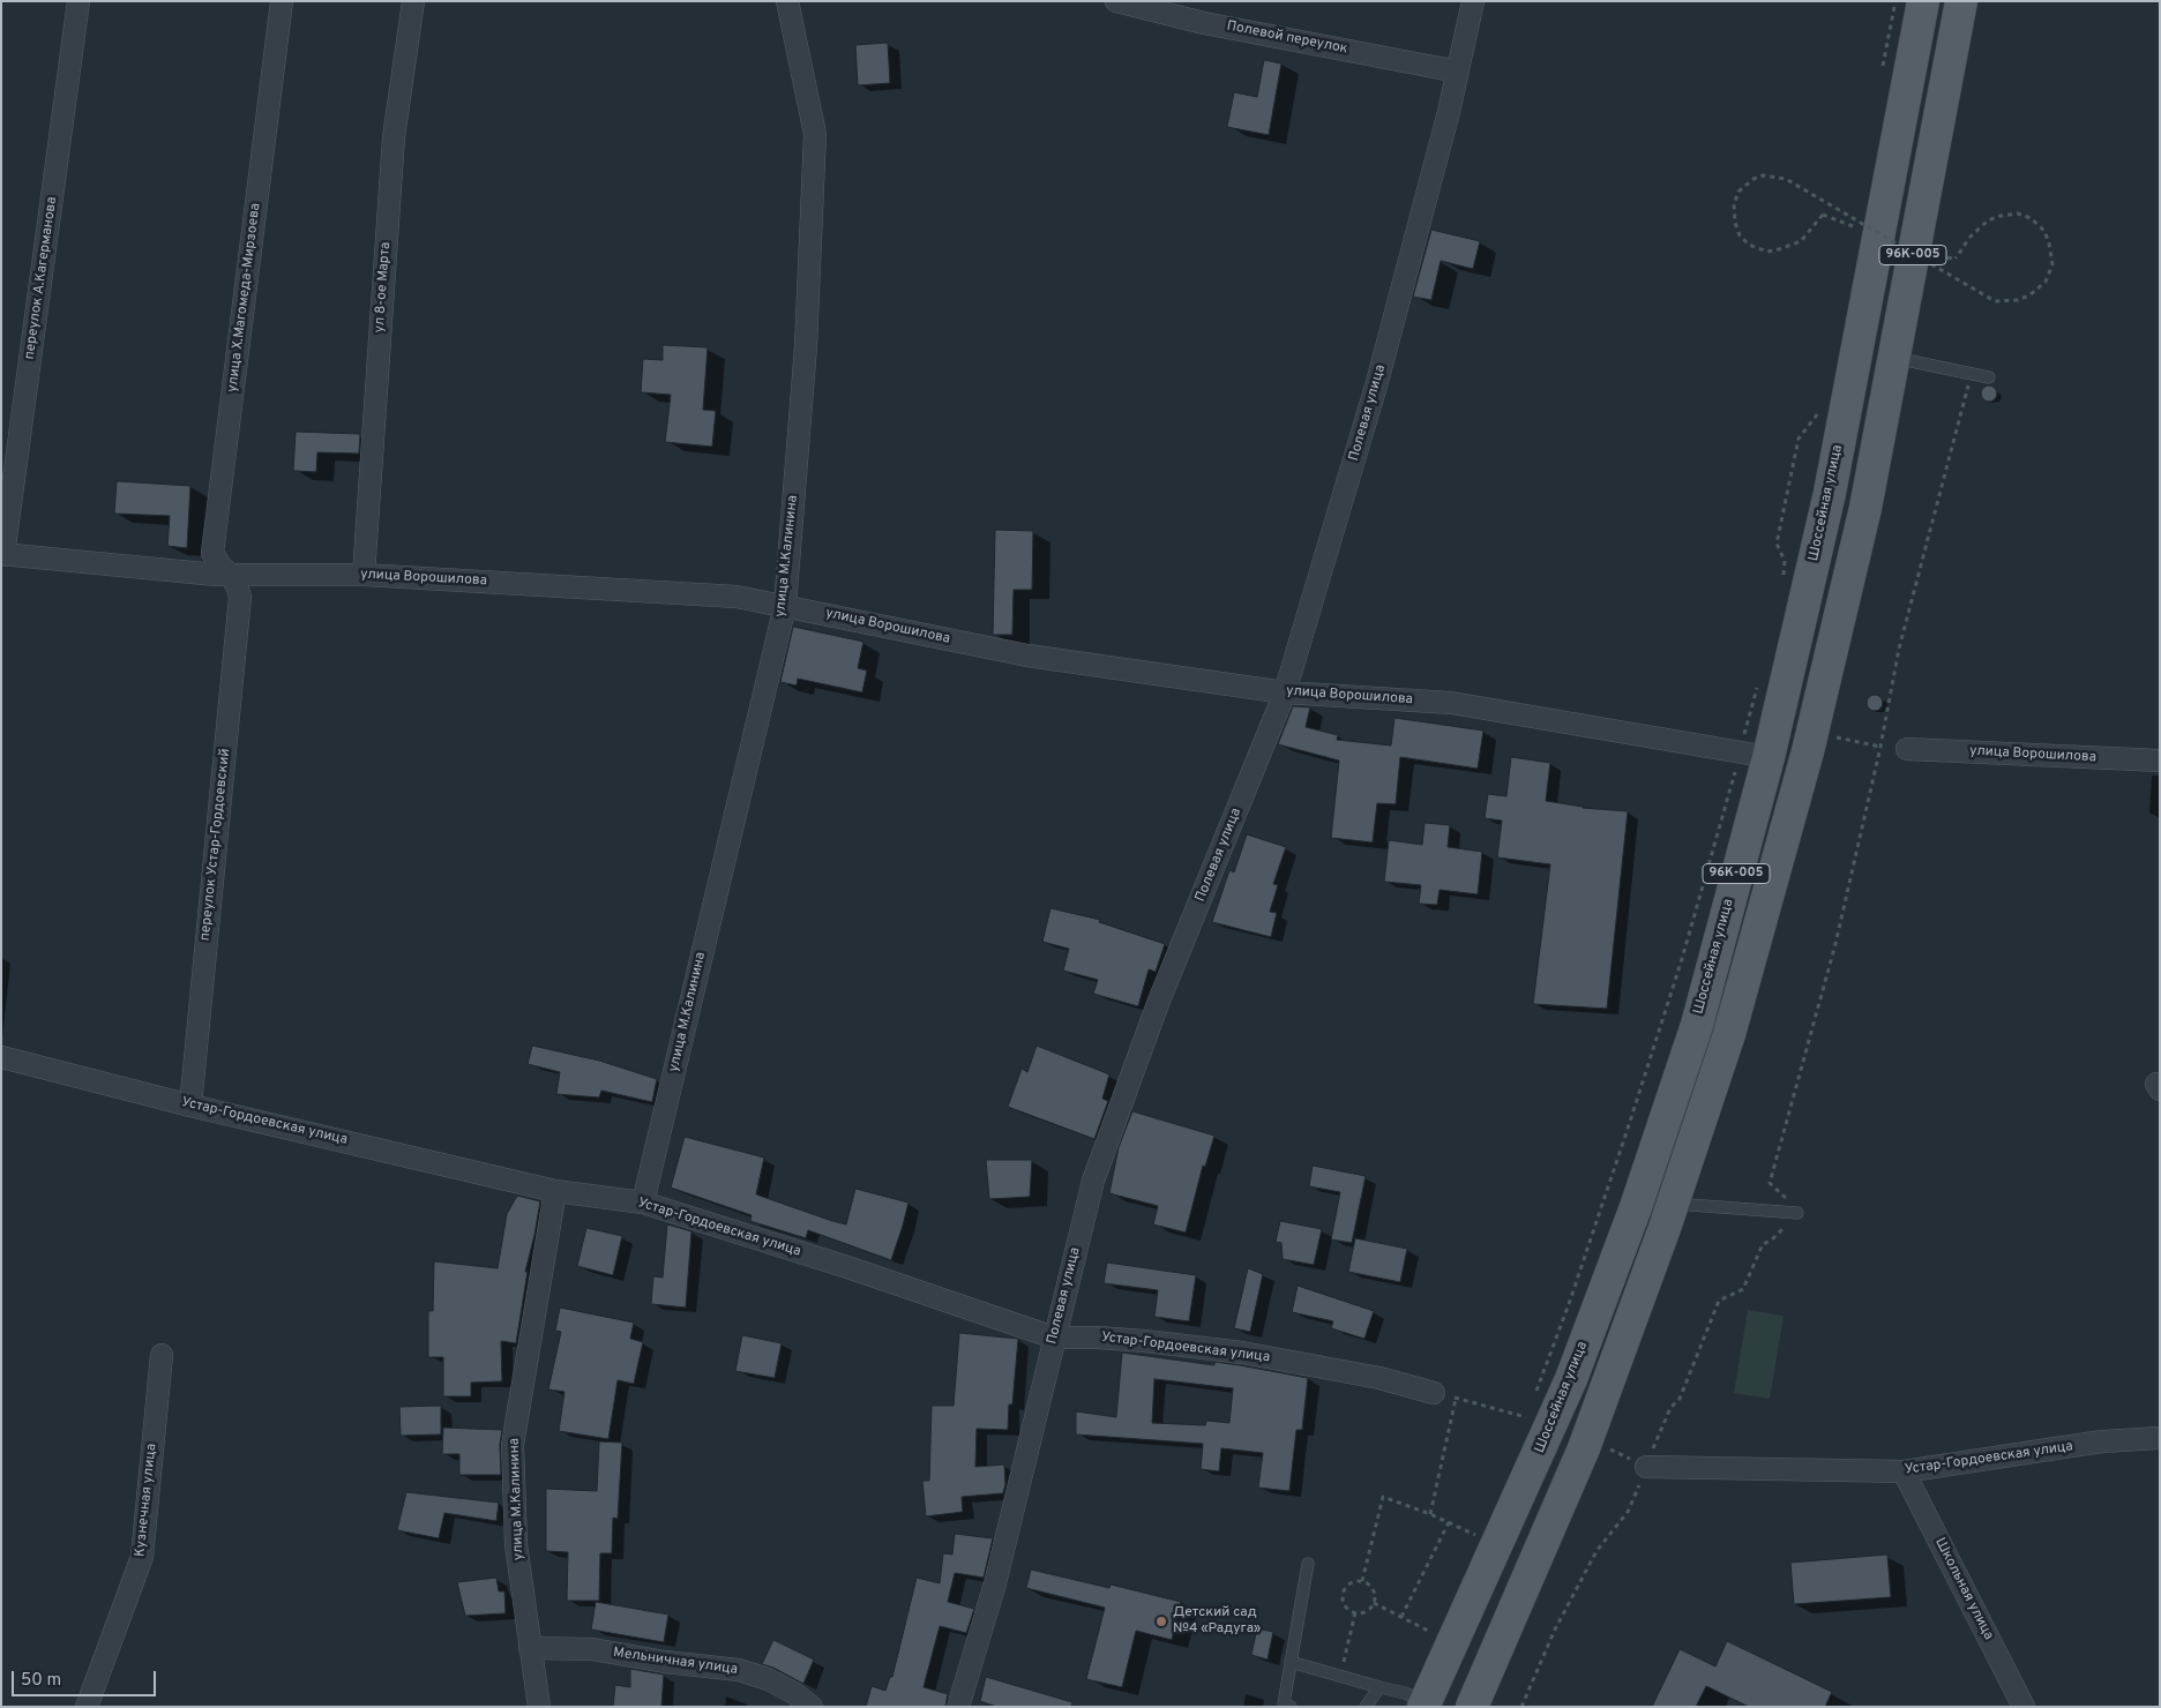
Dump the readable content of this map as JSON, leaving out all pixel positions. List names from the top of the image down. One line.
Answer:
{"streets":{"main road":["96К-005","Шоссейная улица"],"street":["Полевой переулок","переулок А.Кагерманова","ул 8-ое Марта","улица Х.Магомеда-Мирзоева","Полевая улица","улица М.Калинина","улица Ворошилова","переулок Устар-Гордоевский","Устар-Гордоевская улица","Кузнечная улица","Школьная улица","Мельничная улица"]},"crossings":[["Полевой переулок","Полевая улица"],["переулок А.Кагерманова","улица Ворошилова"],["ул 8-ое Марта","улица Ворошилова"],["улица Х.Магомеда-Мирзоева","улица Ворошилова"],["улица Х.Магомеда-Мирзоева","переулок Устар-Гордоевский"],["Полевая улица","улица Ворошилова"],["Полевая улица","Устар-Гордоевская улица"],["Шоссейная улица","улица Ворошилова"],["улица М.Калинина","улица Ворошилова"],["улица М.Калинина","Устар-Гордоевская улица"],["улица М.Калинина","Мельничная улица"],["улица Ворошилова","переулок Устар-Гордоевский"],["переулок Устар-Гордоевский","Устар-Гордоевская улица"],["Устар-Гордоевская улица","Школьная улица"]],"places":["Детский сад №4 «Радуга»"],"scale_bar":"50 m"}
